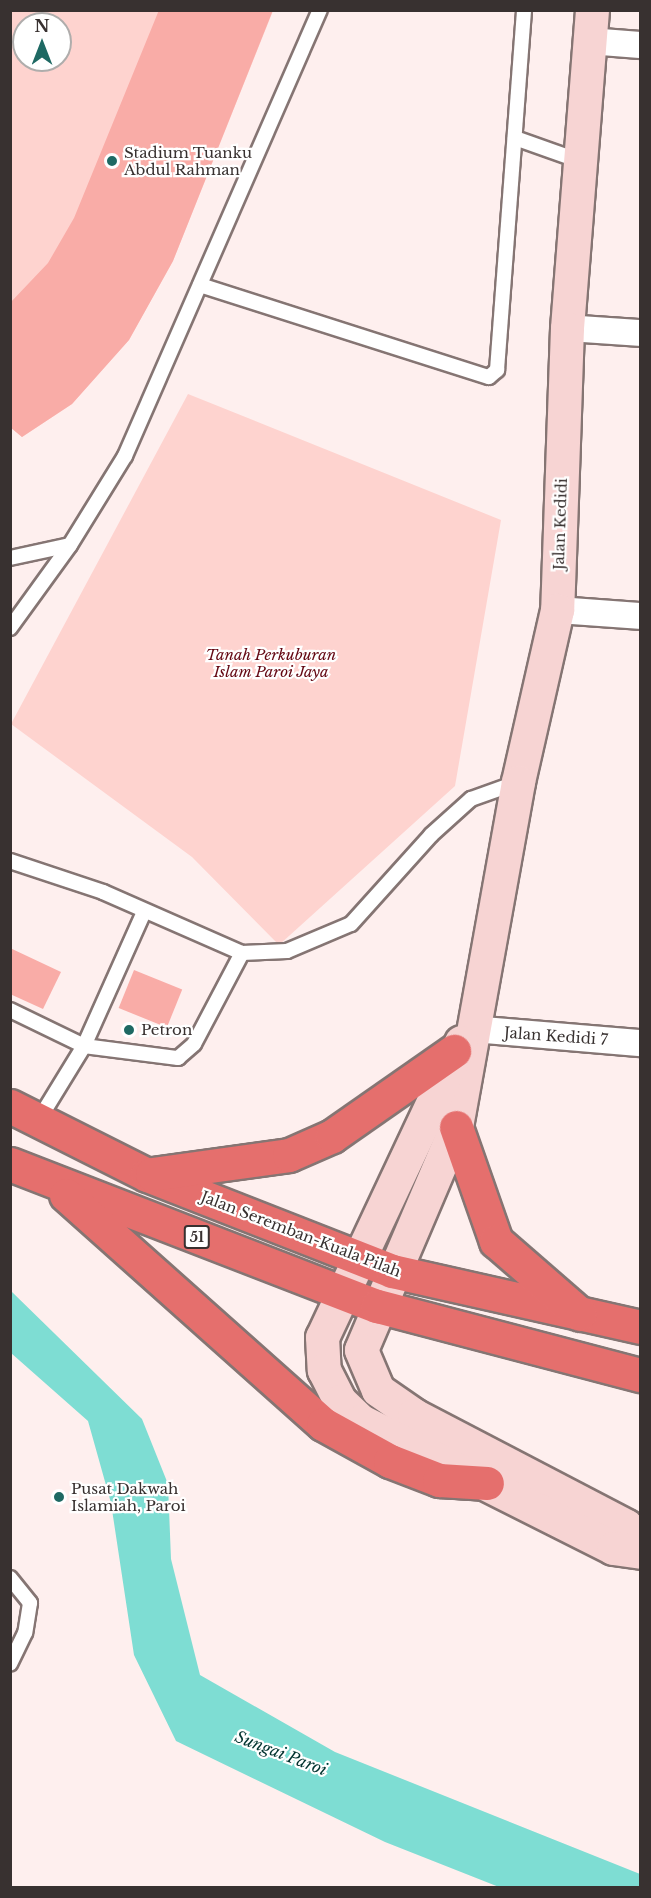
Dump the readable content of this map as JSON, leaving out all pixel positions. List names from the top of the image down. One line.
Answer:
{"streets":{"highway":["Jalan Seremban-Kuala Pilah","51"],"street":["Jalan Kedidi","Jalan Kedidi 7"]},"crossings":[["Jalan Kedidi","Jalan Kedidi 7"]],"water":["Sungai Paroi"],"parks":["Tanah Perkuburan Islam Paroi Jaya"],"places":["Stadium Tuanku Abdul Rahman","Petron","Pusat Dakwah Islamiah, Paroi"],"north":"top"}
